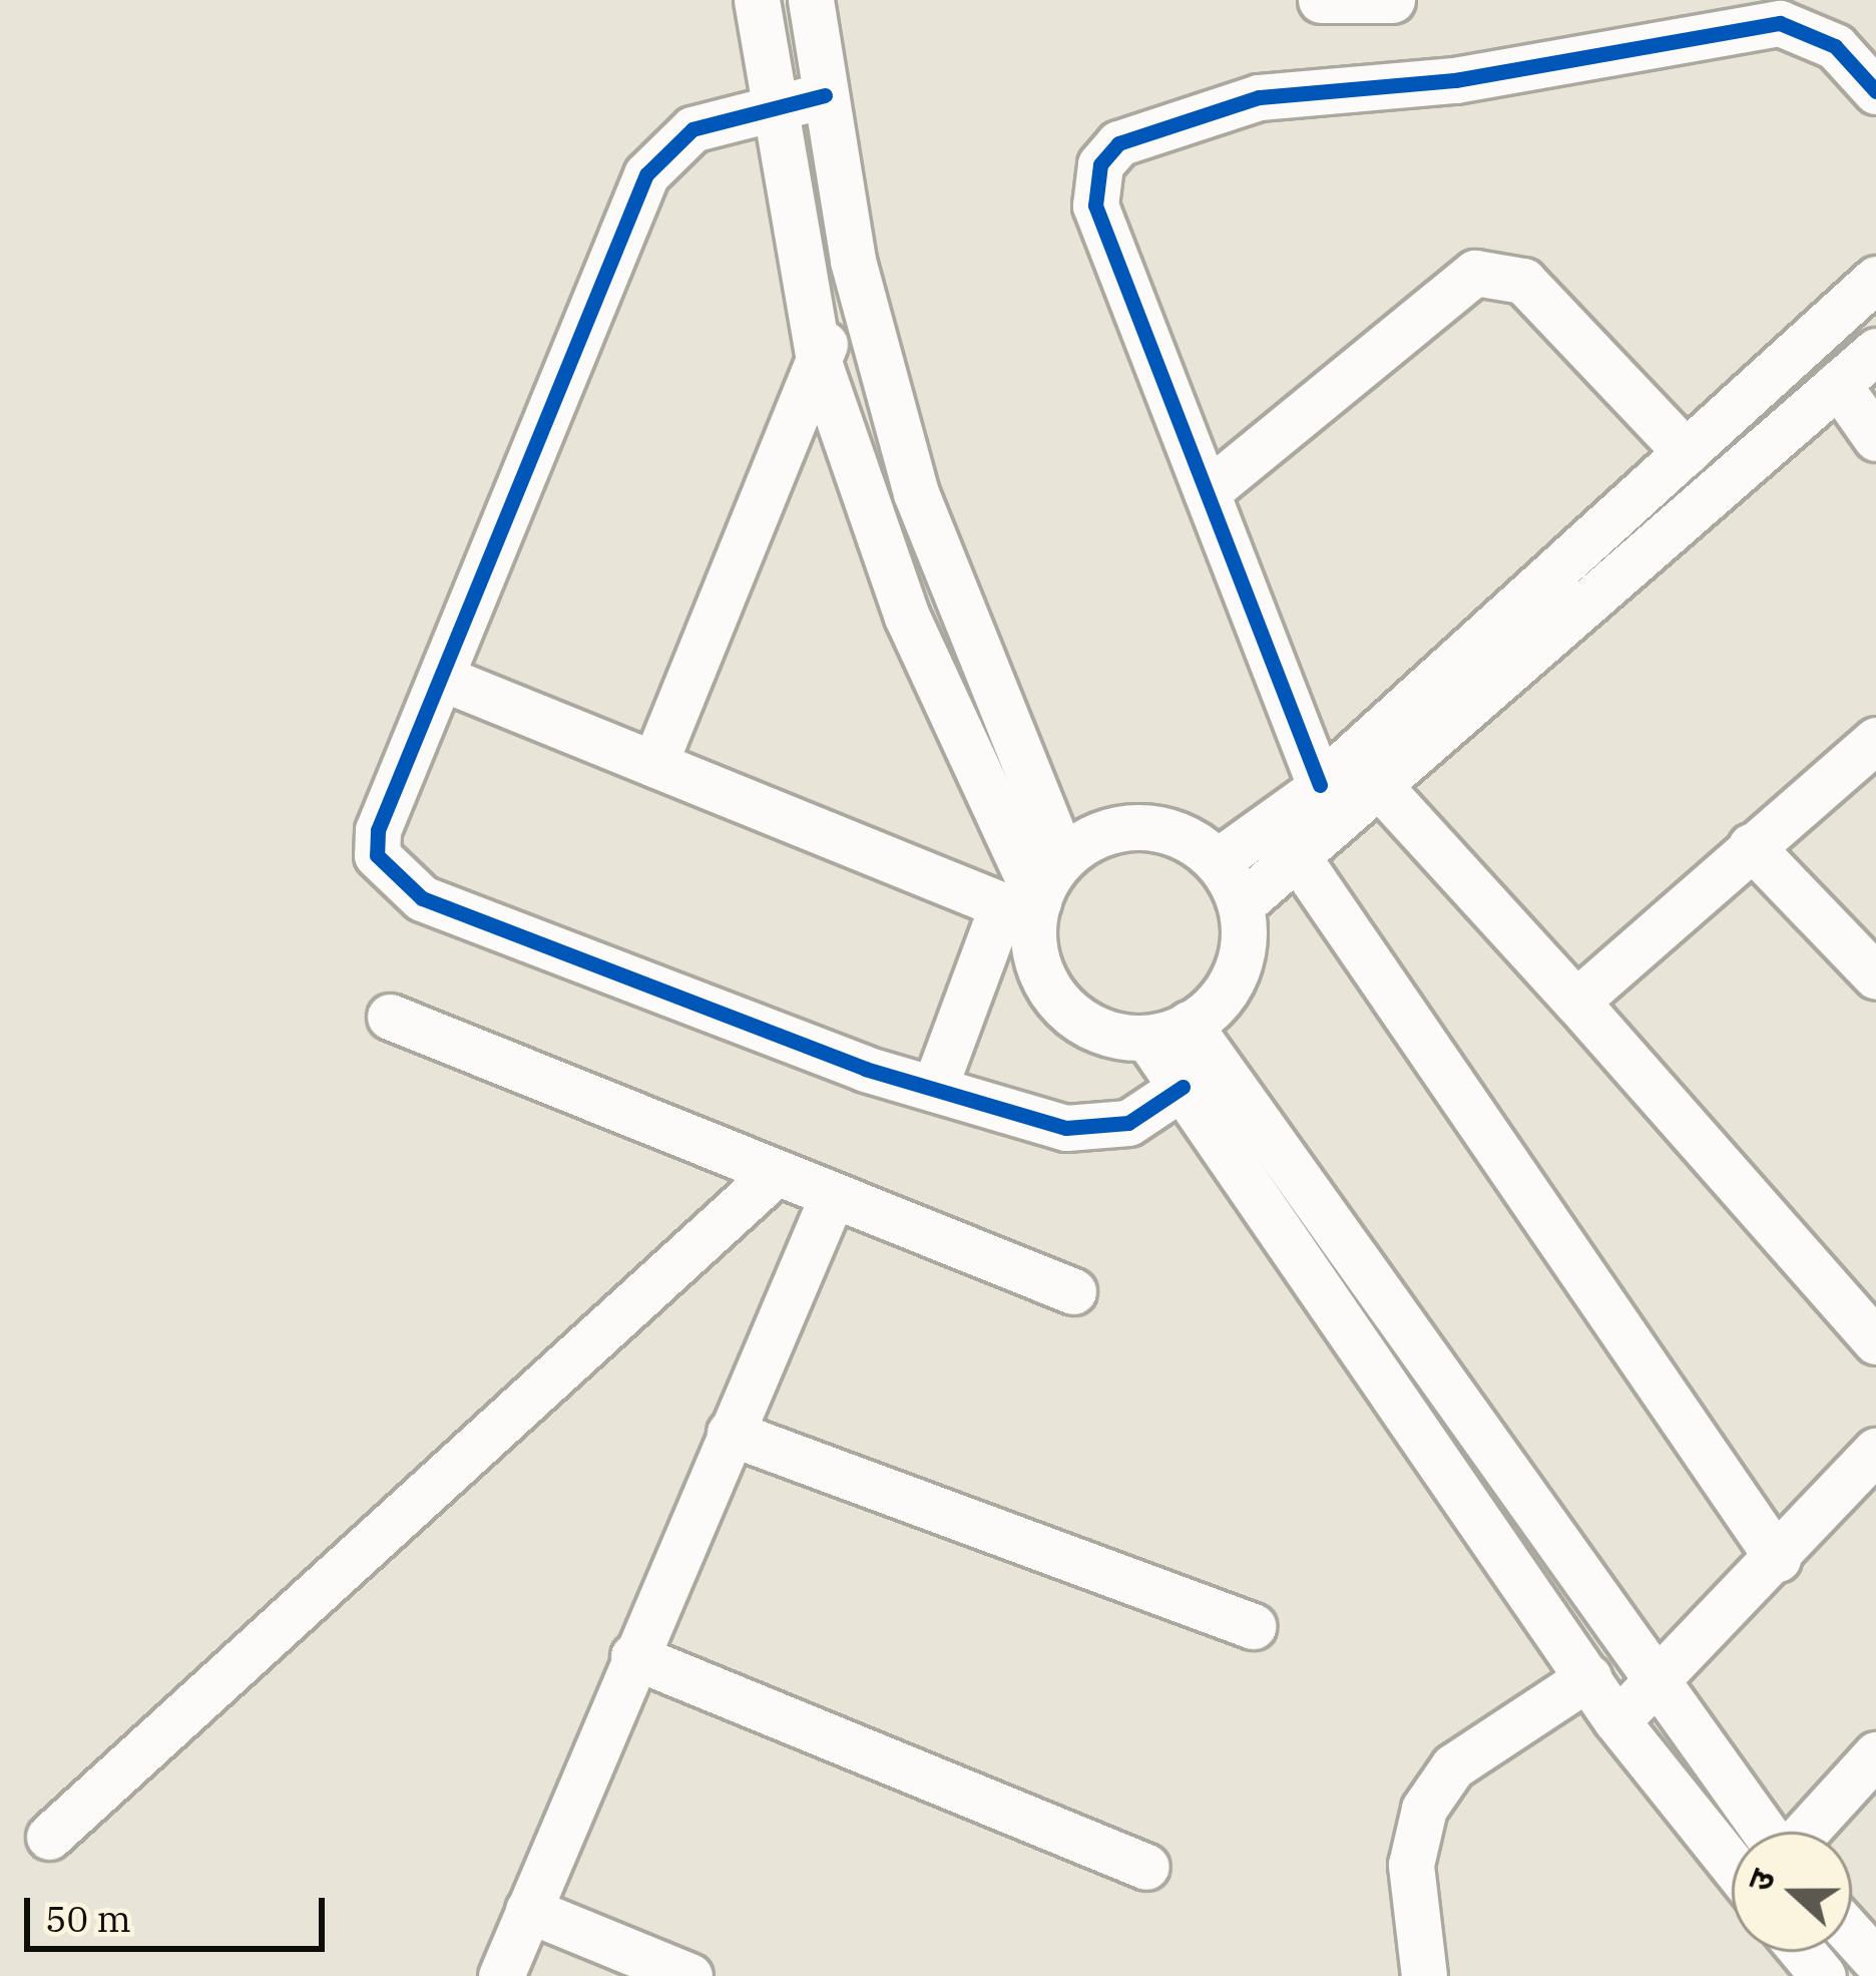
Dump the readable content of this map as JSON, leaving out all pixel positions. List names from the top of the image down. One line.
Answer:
{"scale_bar":"50 m","north":"left"}
